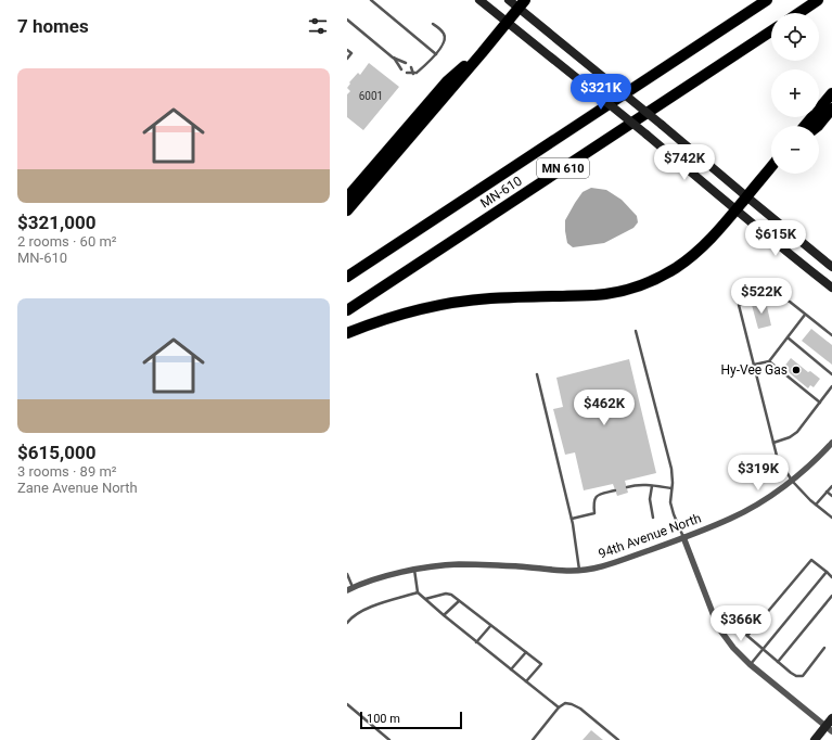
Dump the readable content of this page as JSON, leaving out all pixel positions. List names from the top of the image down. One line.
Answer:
{"streets":{"highway":["MN 610","MN-610"],"street":["94th Avenue North"]},"places":["Hy-Vee Gas"],"house_numbers":["6001"],"scale_bar":"100 m","page":{"heading":"7 homes","map_buttons":["+","−"],"list":[{"name":"$321,000","note":"2 rooms · 60 m² · MN-610"},{"name":"$615,000","note":"3 rooms · 89 m² · Zane Avenue North"}],"price":["$321K","$742K","$615K","$522K","$462K","$319K","$366K"],"scale":"100 m"}}
